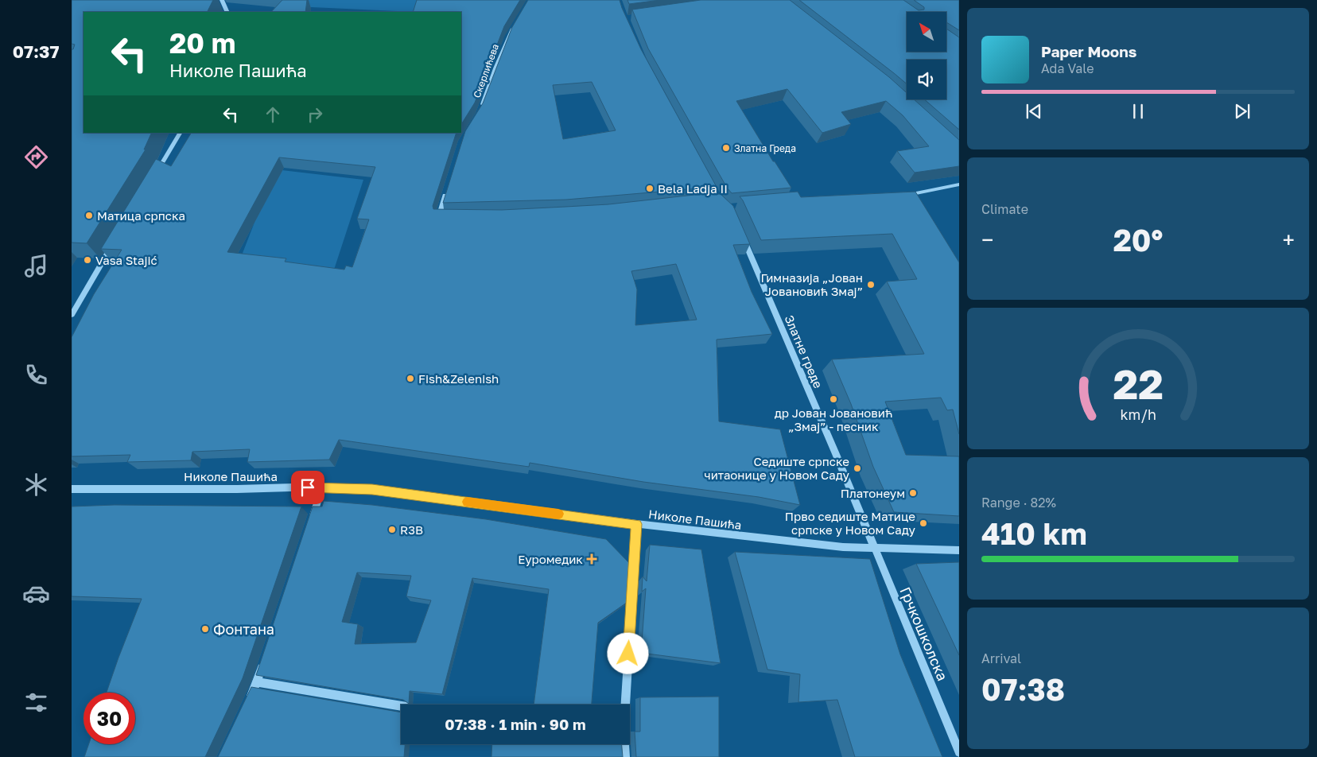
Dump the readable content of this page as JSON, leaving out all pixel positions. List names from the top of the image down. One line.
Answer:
{"streets":{"street":["Скерлићева","Златне греде","Николе Пашића","Грчкошколска"]},"crossings":[["Златне греде","Николе Пашића"],["Златне греде","Грчкошколска"],["Николе Пашића","Грчкошколска"]],"places":{"other":["Златна Греда","Bela Ladja II","Матица српска","Vasa Stajić","Гимназија „Јован Јовановић Змај”","Fish&Zelenish","др Јован Јовановић „Змај” - песник","Седиште српске читаонице у Новом Саду","Платонеум","Прво седиште Матице српске у Новом Саду","R3B","Фонтана"],"health":["Еуромедик"]},"north":"top left","page":{"tabs":"07:37","turn":["20 m","Николе Пашића"],"song":["Paper Moons","Ada Vale"],"tile":["Climate",["Range · 82%","410 km"],["Arrival","07:38"]],"heat":["−","20°","+"],"limit":"30","trip":"07:38 · 1 min · 90 m","gauge":["22","km/h"]}}
